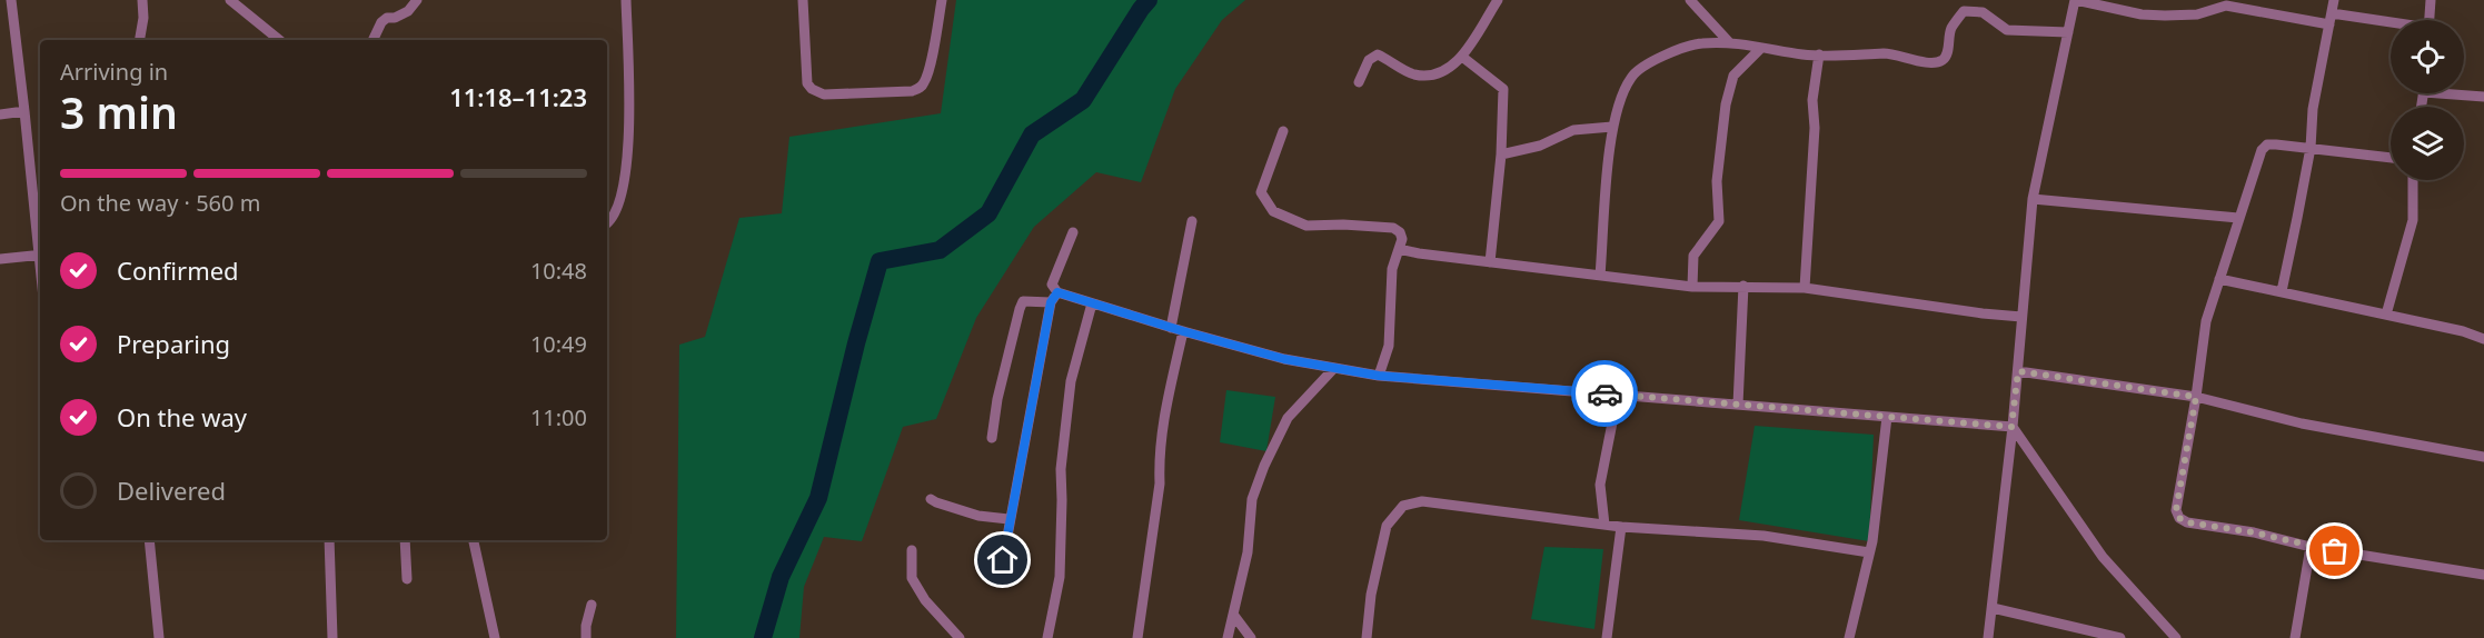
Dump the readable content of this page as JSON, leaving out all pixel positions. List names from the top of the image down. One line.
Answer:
{"page":{"heading":["3 min","Arriving in","11:18–11:23"],"bar":"On the way · 560 m","list":[["Confirmed","10:48"],["Preparing","10:49"],["On the way","11:00"],"Delivered"]}}
